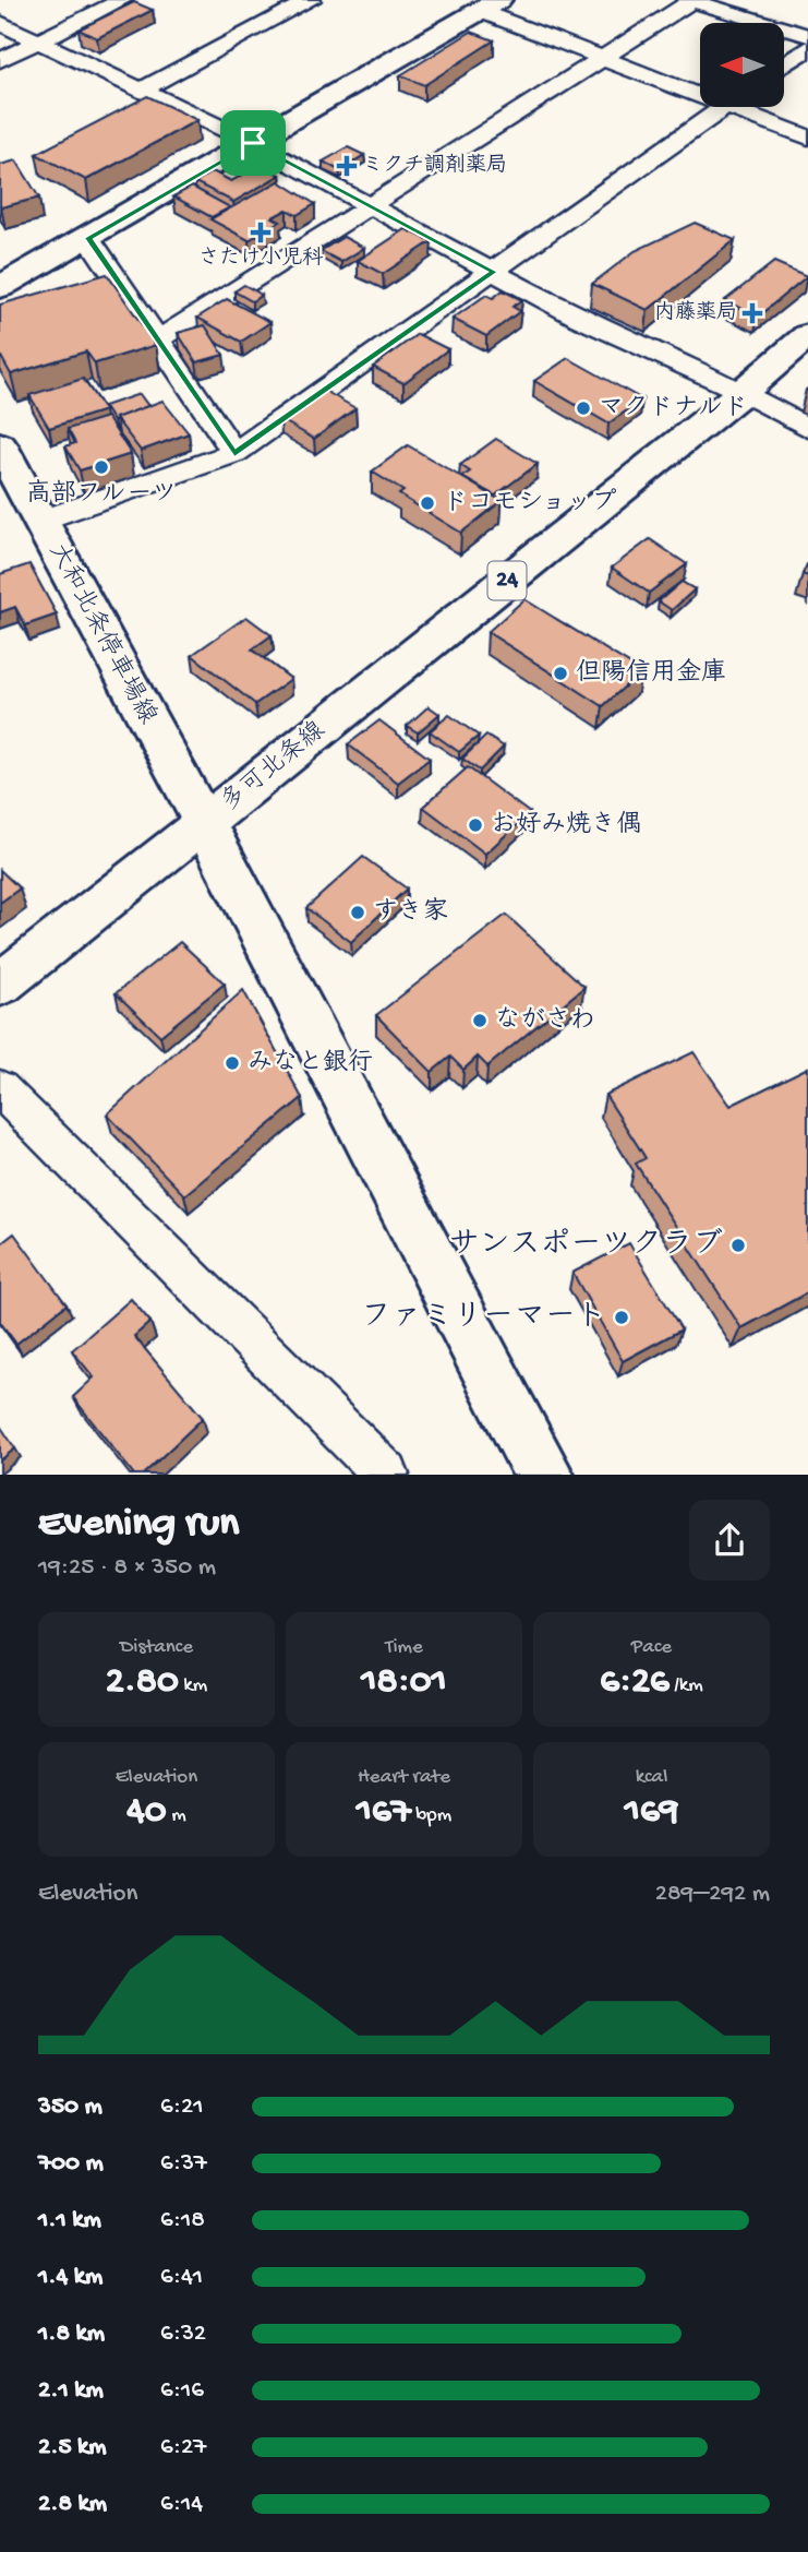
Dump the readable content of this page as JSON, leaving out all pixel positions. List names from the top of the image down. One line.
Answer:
{"streets":{"main road":["24","大和北条停車場線","多可北条線"]},"crossings":[["大和北条停車場線","多可北条線"]],"places":{"health":["ミクチ調剤薬局","さたけ小児科","内藤薬局"],"other":["マクドナルド","高部フルーツ","ドコモショップ","但陽信用金庫","お好み焼き偶","すき家","ながさわ","みなと銀行","サンスポーツクラブ","ファミリーマート"]},"north":"left","page":{"heading":["Evening run","19:25 · 8 × 350 m"],"stats":[["Distance","2.80 km"],["Time","18:01"],["Pace","6:26 /km"],["Elevation","40 m"],["Heart rate","167 bpm"],["kcal","169"]],"chart":["Elevation","289–292 m"],"list":[{"name":"350 m","note":"6:21"},{"name":"700 m","note":"6:37"},{"name":"1.1 km","note":"6:18"},{"name":"1.4 km","note":"6:41"},{"name":"1.8 km","note":"6:32"},{"name":"2.1 km","note":"6:16"},{"name":"2.5 km","note":"6:27"},{"name":"2.8 km","note":"6:14"}]}}
